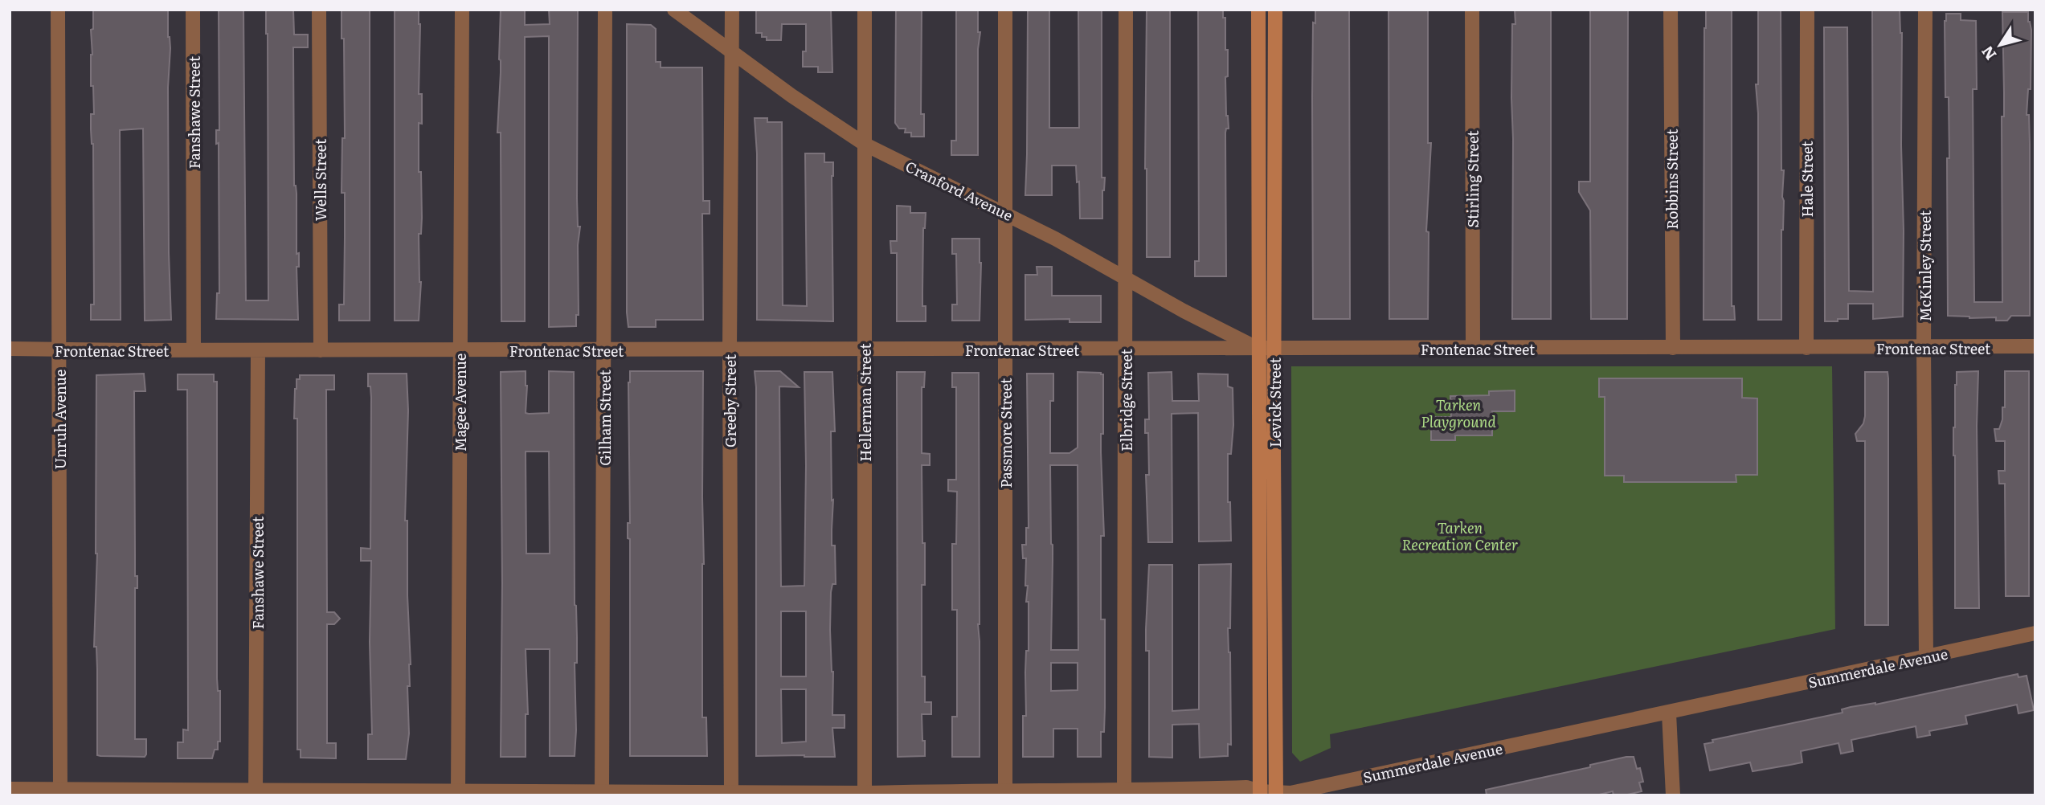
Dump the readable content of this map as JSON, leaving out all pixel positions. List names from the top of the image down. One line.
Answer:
{"streets":{"main road":["Levick Street"],"street":["Fanshawe Street","Stirling Street","Robbins Street","Hale Street","Wells Street","Cranford Avenue","McKinley Street","Frontenac Street","Elbridge Street","Greeby Street","Magee Avenue","Hellerman Street","Gilham Street","Unruh Avenue","Passmore Street","Summerdale Avenue"]},"crossings":[["Fanshawe Street","Frontenac Street"],["Fanshawe Street","Summerdale Avenue"],["Stirling Street","Frontenac Street"],["Robbins Street","Frontenac Street"],["Hale Street","Frontenac Street"],["Wells Street","Frontenac Street"],["Cranford Avenue","Frontenac Street"],["Cranford Avenue","Elbridge Street"],["Cranford Avenue","Greeby Street"],["Cranford Avenue","Hellerman Street"],["Cranford Avenue","Levick Street"],["Cranford Avenue","Passmore Street"],["McKinley Street","Frontenac Street"],["McKinley Street","Summerdale Avenue"],["Frontenac Street","Elbridge Street"],["Frontenac Street","Greeby Street"],["Frontenac Street","Magee Avenue"],["Frontenac Street","Hellerman Street"],["Frontenac Street","Levick Street"],["Frontenac Street","Gilham Street"],["Frontenac Street","Unruh Avenue"],["Frontenac Street","Passmore Street"],["Elbridge Street","Summerdale Avenue"],["Greeby Street","Summerdale Avenue"],["Magee Avenue","Summerdale Avenue"],["Hellerman Street","Summerdale Avenue"],["Levick Street","Summerdale Avenue"],["Gilham Street","Summerdale Avenue"],["Unruh Avenue","Summerdale Avenue"],["Passmore Street","Summerdale Avenue"]],"parks":["Tarken Playground","Tarken Recreation Center"],"north":"bottom left"}
